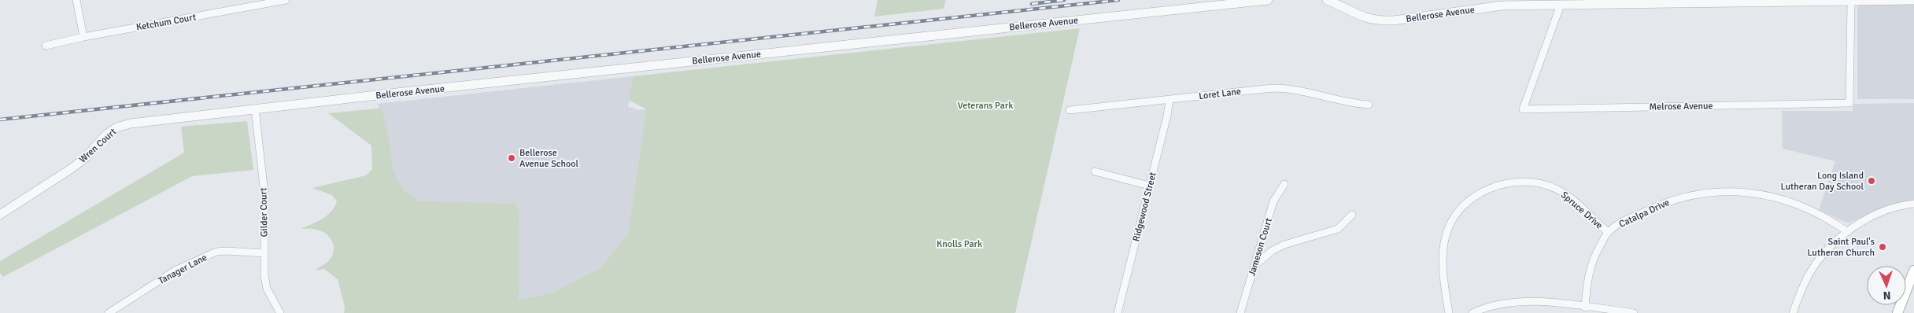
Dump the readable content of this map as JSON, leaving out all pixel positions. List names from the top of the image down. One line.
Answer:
{"streets":{"street":["Bellerose Avenue","Ketchum Court","Loret Lane","Melrose Avenue","Wren Court","Ridgewood Street","Spruce Drive","Gilder Court","Catalpa Drive","Jameson Court","Tanager Lane"]},"crossings":[["Bellerose Avenue","Melrose Avenue"],["Bellerose Avenue","Wren Court"],["Bellerose Avenue","Gilder Court"],["Loret Lane","Ridgewood Street"],["Spruce Drive","Catalpa Drive"],["Gilder Court","Tanager Lane"]],"parks":["Veterans Park","Knolls Park"],"places":["Bellerose Avenue School","Long Island Lutheran Day School","Saint Paul's Lutheran Church"],"north":"bottom"}
